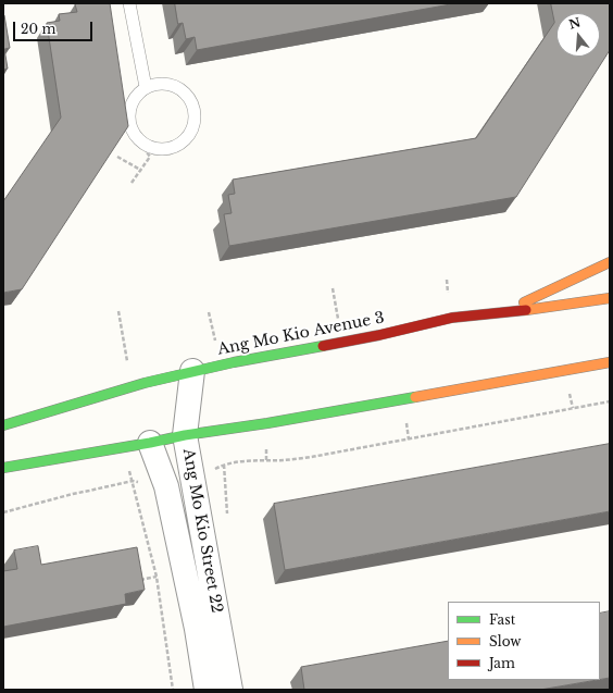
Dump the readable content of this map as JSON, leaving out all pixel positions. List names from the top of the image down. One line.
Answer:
{"streets":{"main road":["Ang Mo Kio Avenue 3"],"street":["Ang Mo Kio Street 22"]},"crossings":[["Ang Mo Kio Avenue 3","Ang Mo Kio Street 22"]],"legend":["Fast","Slow","Jam"],"scale_bar":"20 m","north":"top"}
